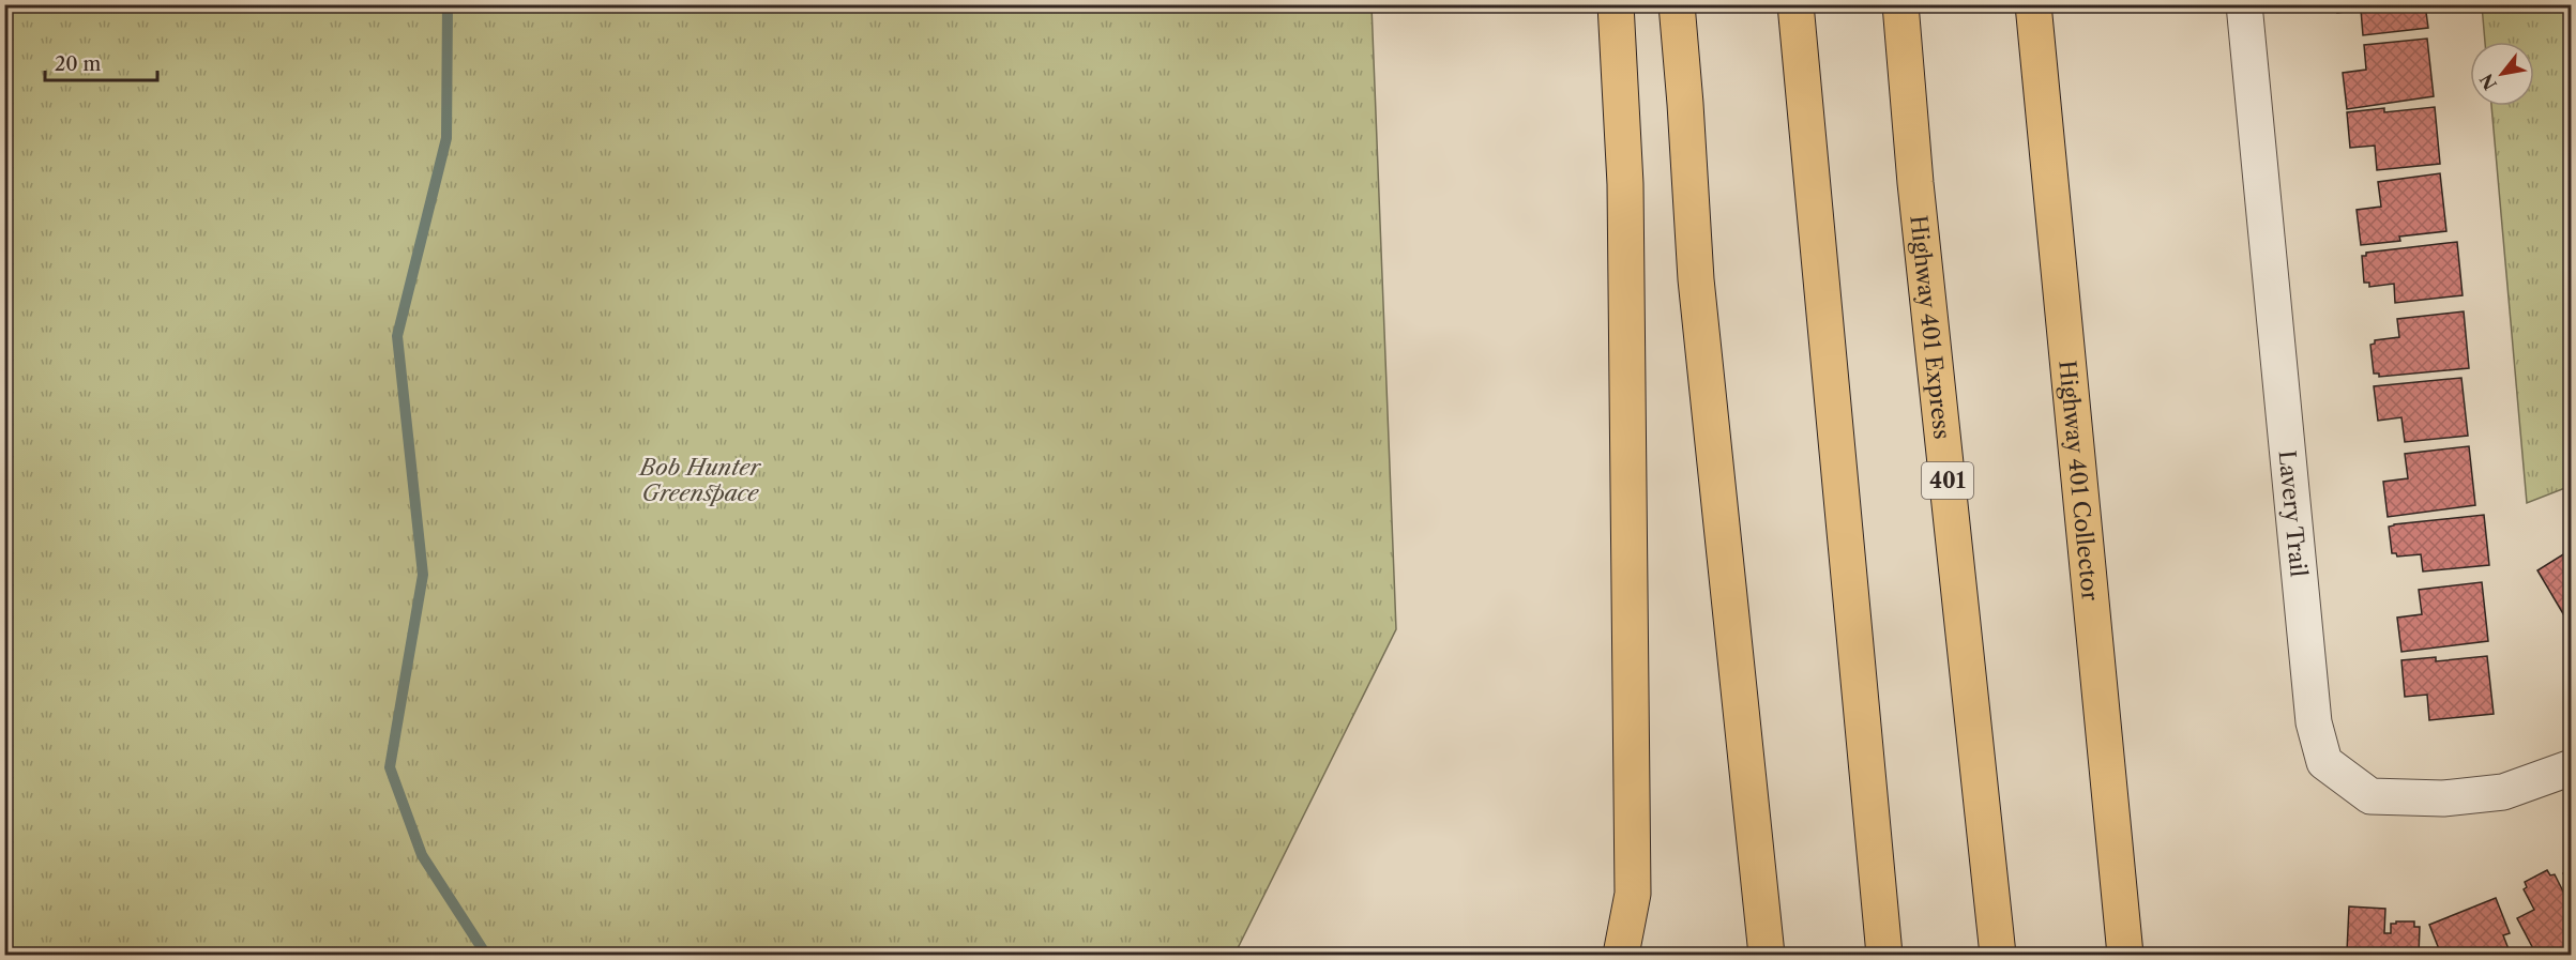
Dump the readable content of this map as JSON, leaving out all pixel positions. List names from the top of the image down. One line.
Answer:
{"streets":{"highway":["Highway 401 Express","Highway 401 Collector","401"],"street":["Lavery Trail"]},"parks":["Bob Hunter Greenspace"],"scale_bar":"20 m","north":"bottom left"}
